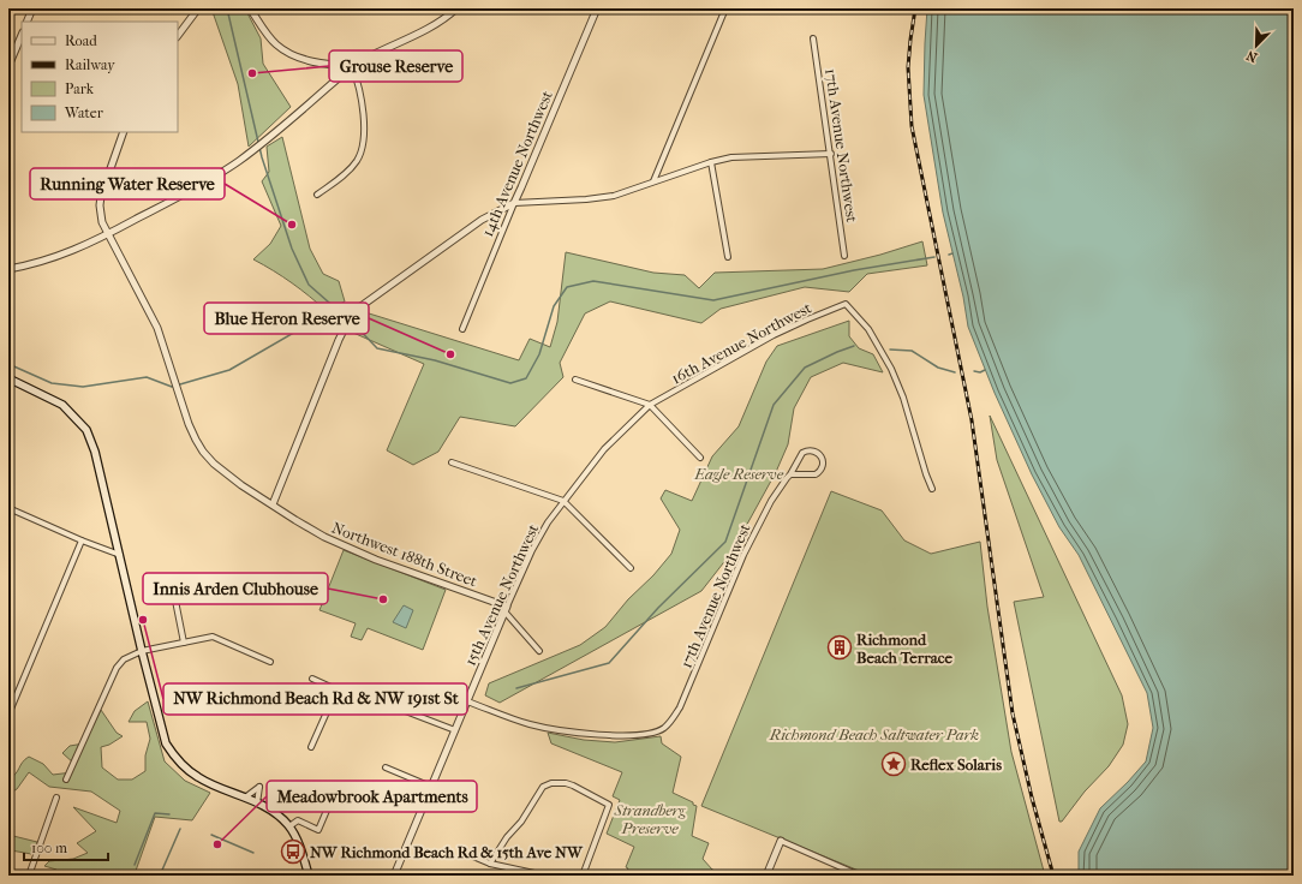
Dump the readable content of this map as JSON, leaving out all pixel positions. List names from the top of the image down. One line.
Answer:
{"streets":{"street":["17th Avenue Northwest","14th Avenue Northwest","16th Avenue Northwest","Northwest 188th Street","15th Avenue Northwest"]},"crossings":[["17th Avenue Northwest","15th Avenue Northwest"],["16th Avenue Northwest","15th Avenue Northwest"],["Northwest 188th Street","15th Avenue Northwest"]],"parks":["Eagle Reserve","Richmond Beach Saltwater Park","Strandberg Preserve"],"places":{"other":["Grouse Reserve","Running Water Reserve","Blue Heron Reserve","Innis Arden Clubhouse","NW Richmond Beach Rd & NW 191st St","Meadowbrook Apartments"],"building":["Richmond Beach Terrace"],"place":["Reflex Solaris"],"bus stop":["NW Richmond Beach Rd & 15th Ave NW"]},"legend":["Road","Railway","Park","Water"],"scale_bar":"100 m","north":"bottom left"}
